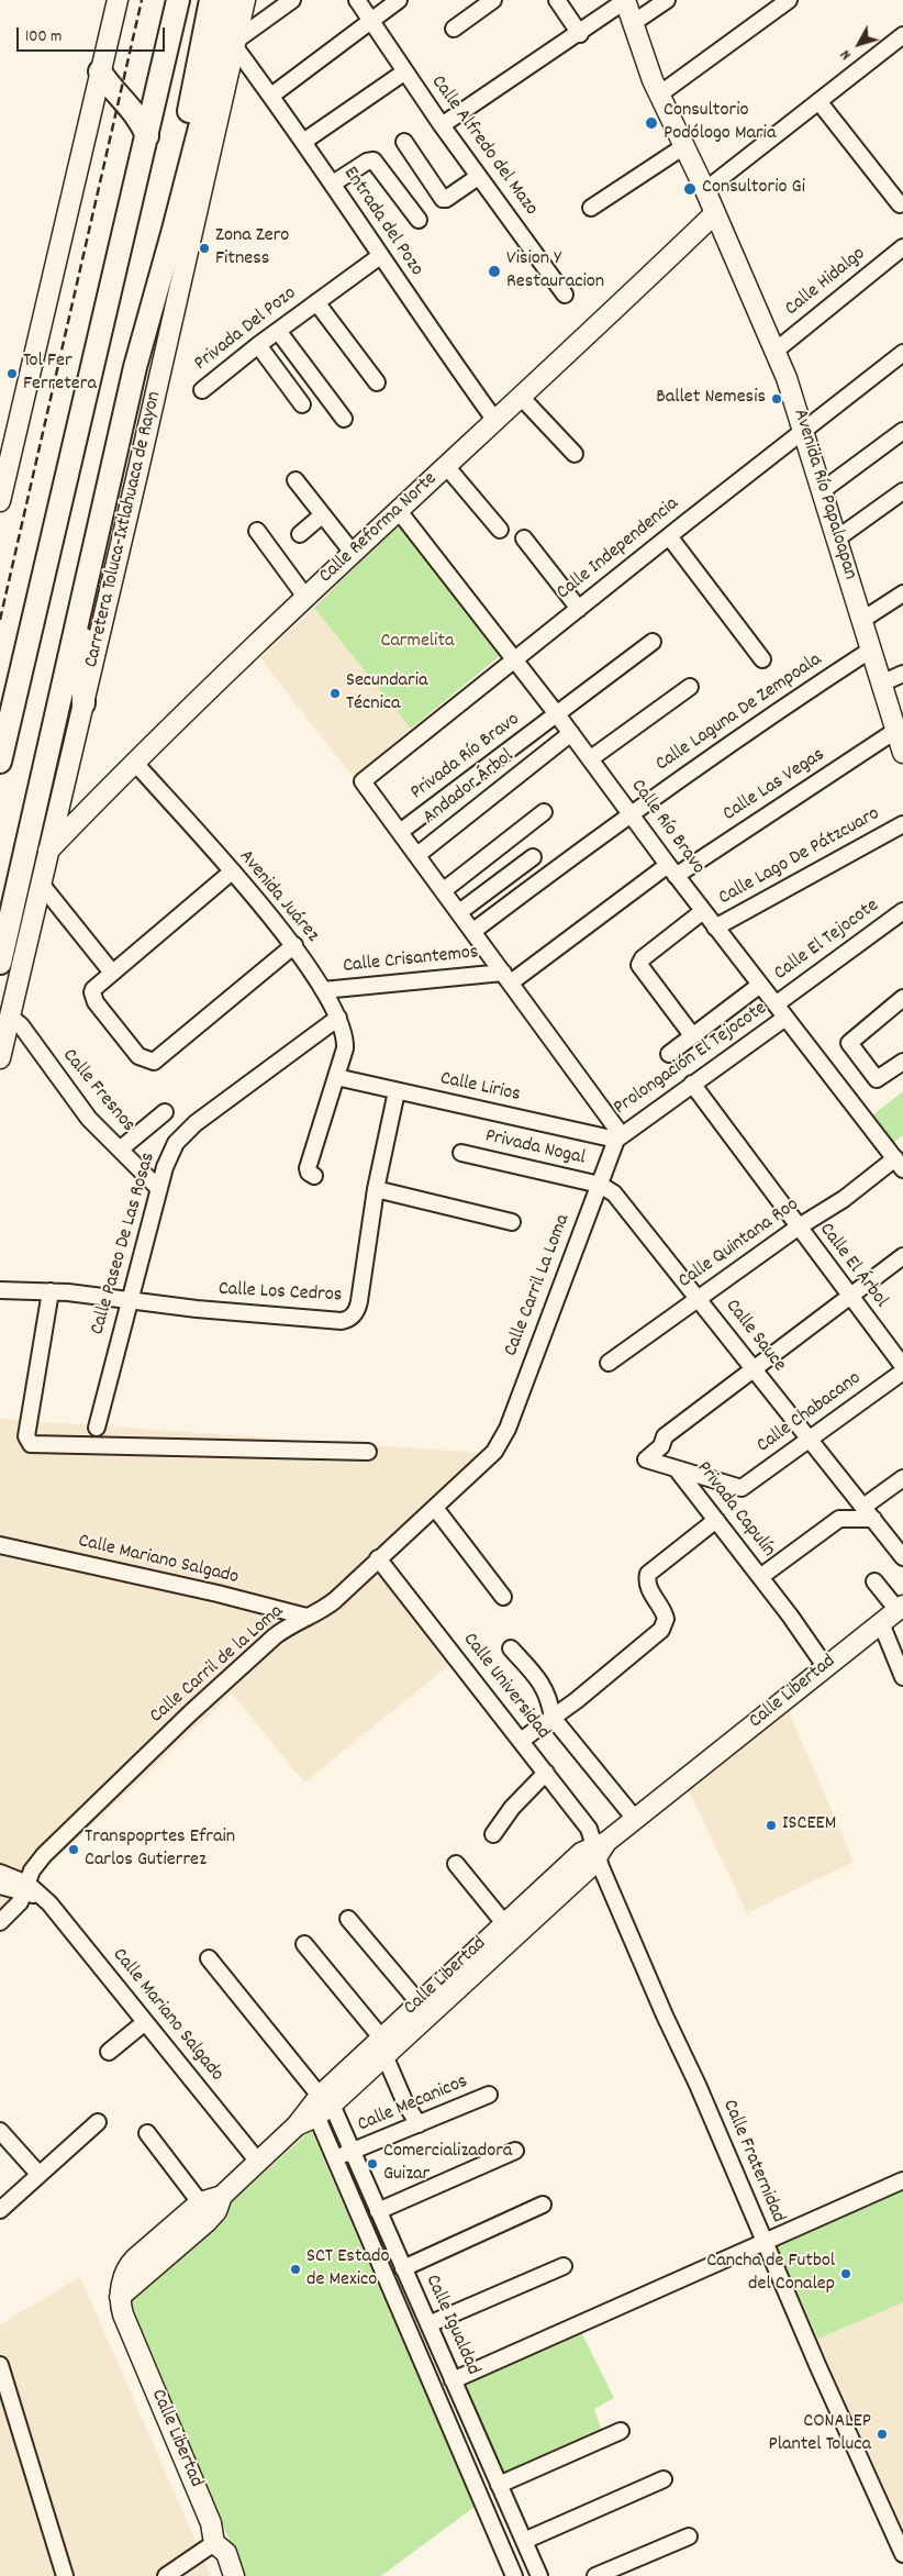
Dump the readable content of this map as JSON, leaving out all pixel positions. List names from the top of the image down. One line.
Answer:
{"streets":{"highway":["Carretera Toluca-Ixtlahuaca de Rayon"],"main road":["Avenida Río Papaloapan","Calle Reforma Norte","Calle Libertad"],"street":["Calle Alfredo del Mazo","Entrada del Pozo","Calle Hidalgo","Privada Del Pozo","Calle Independencia","Calle Laguna De Zempoala","Privada Río Bravo","Calle Las Vegas","Andador Árbol","Calle Río Bravo","Calle Lago De Pátzcuaro","Avenida Juárez","Calle El Tejocote","Calle Crisantemos","Prolongación El Tejocote","Calle Lirios","Calle Fresnos","Privada Nogal","Calle Paseo De Las Rosas","Calle Quintana Roo","Calle El Árbol","Calle Carril La Loma","Calle Los Cedros","Calle Sauce","Calle Chabacano","Privada Capulín","Calle Mariano Salgado","Calle Carril de la Loma","Calle Universidad","Calle Mecanicos","Calle Fraternidad","Calle Igualdad"]},"crossings":[["Entrada del Pozo","Privada Del Pozo"],["Entrada del Pozo","Calle Reforma Norte"],["Entrada del Pozo","Carretera Toluca-Ixtlahuaca de Rayon"],["Calle Hidalgo","Avenida Río Papaloapan"],["Avenida Río Papaloapan","Calle Reforma Norte"],["Avenida Río Papaloapan","Calle Independencia"],["Avenida Río Papaloapan","Calle Laguna De Zempoala"],["Avenida Río Papaloapan","Calle Las Vegas"],["Calle Reforma Norte","Carretera Toluca-Ixtlahuaca de Rayon"],["Calle Reforma Norte","Calle Río Bravo"],["Calle Reforma Norte","Avenida Juárez"],["Carretera Toluca-Ixtlahuaca de Rayon","Calle Fresnos"],["Calle Independencia","Privada Río Bravo"],["Calle Independencia","Calle Río Bravo"],["Calle Laguna De Zempoala","Calle Río Bravo"],["Privada Río Bravo","Calle Río Bravo"],["Calle Las Vegas","Calle Río Bravo"],["Calle Las Vegas","Calle Crisantemos"],["Andador Árbol","Calle Río Bravo"],["Calle Río Bravo","Calle Lago De Pátzcuaro"],["Calle Río Bravo","Calle El Tejocote"],["Calle Río Bravo","Prolongación El Tejocote"],["Calle Río Bravo","Calle Quintana Roo"],["Avenida Juárez","Calle Crisantemos"],["Avenida Juárez","Calle Lirios"],["Avenida Juárez","Calle Paseo De Las Rosas"],["Prolongación El Tejocote","Calle Lirios"],["Prolongación El Tejocote","Calle El Árbol"],["Prolongación El Tejocote","Calle Carril La Loma"],["Calle Lirios","Calle Carril La Loma"],["Calle Lirios","Calle Los Cedros"],["Calle Fresnos","Calle Paseo De Las Rosas"],["Privada Nogal","Calle Carril La Loma"],["Privada Nogal","Calle Sauce"],["Calle Paseo De Las Rosas","Calle Los Cedros"],["Calle Quintana Roo","Calle El Árbol"],["Calle Quintana Roo","Calle Sauce"],["Calle Carril La Loma","Calle Sauce"],["Calle Carril La Loma","Calle Carril de la Loma"],["Calle Sauce","Calle Chabacano"],["Calle Chabacano","Privada Capulín"],["Privada Capulín","Calle Libertad"],["Calle Mariano Salgado","Calle Carril de la Loma"],["Calle Mariano Salgado","Calle Libertad"],["Calle Carril de la Loma","Calle Universidad"],["Calle Universidad","Calle Libertad"],["Calle Universidad","Calle Fraternidad"],["Calle Libertad","Calle Fraternidad"],["Calle Libertad","Calle Igualdad"],["Calle Mecanicos","Calle Igualdad"]],"parks":["Carmelita"],"places":["Consultorio Podólogo Maria","Consultorio Gi","Zona Zero Fitness","Vision Y Restauracion","Tol Fer Ferretera","Ballet Nemesis","Secundaria Técnica","ISCEEM","Transpoprtes Efrain Carlos Gutierrez","Comercializadora Guizar","SCT Estado de Mexico","Cancha de Futbol del Conalep","CONALEP Plantel Toluca"],"scale_bar":"100 m","north":"bottom left"}
